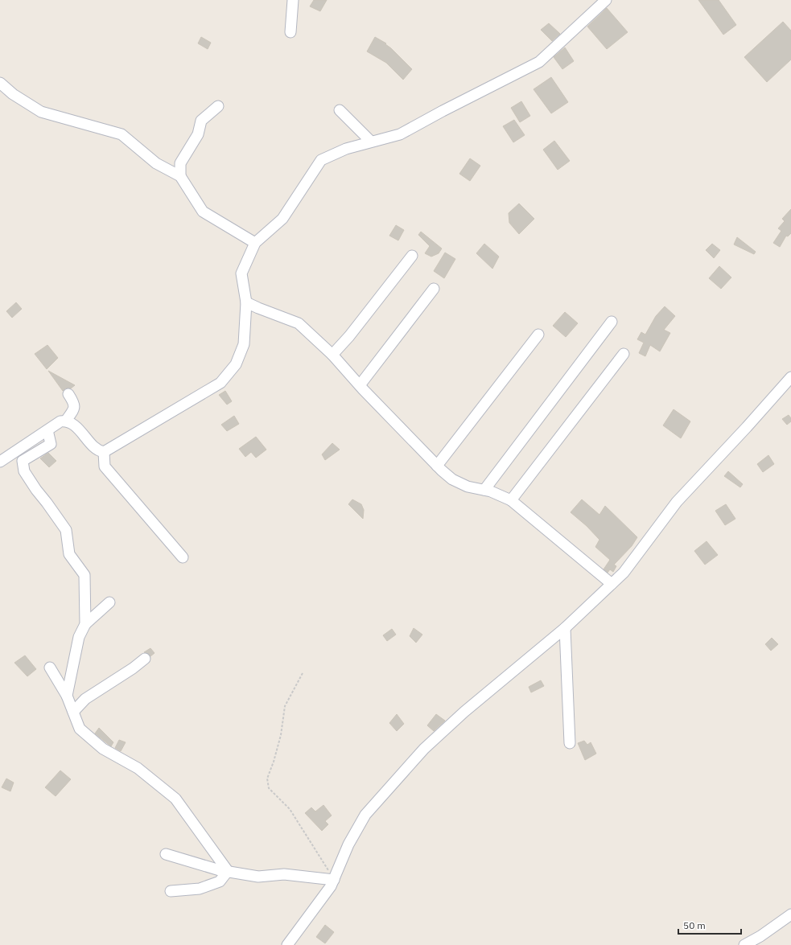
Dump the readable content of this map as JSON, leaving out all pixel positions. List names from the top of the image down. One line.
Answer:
{"scale_bar":"50 m"}
